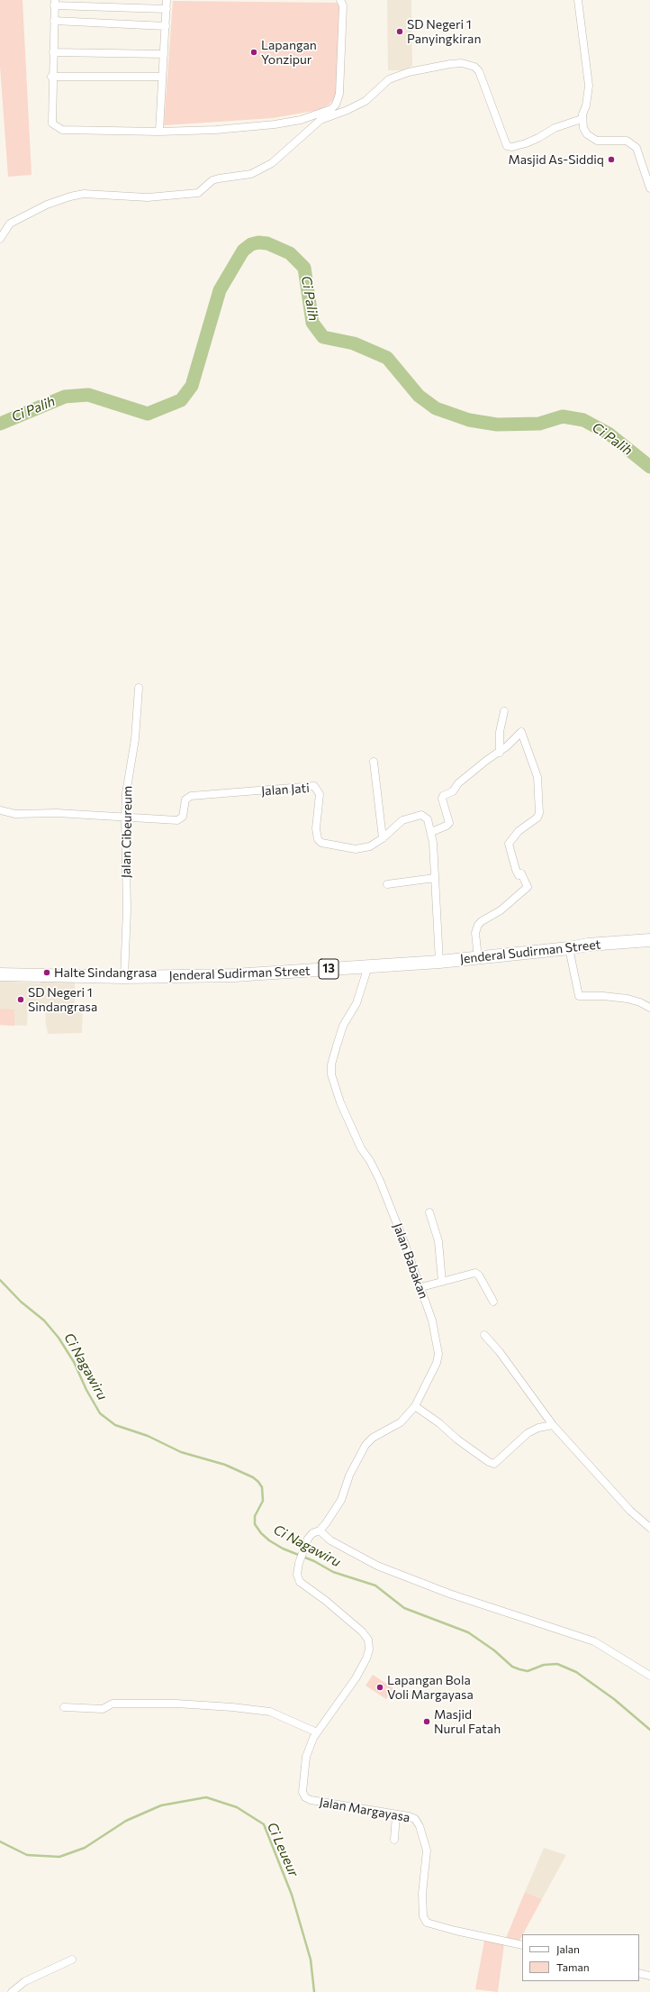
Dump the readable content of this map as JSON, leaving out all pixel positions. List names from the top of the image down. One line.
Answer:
{"streets":{"highway":["Jenderal Sudirman Street","13"],"street":["Jalan Jati","Jalan Cibeureum","Jalan Babakan","Jalan Margayasa"]},"crossings":[["Jalan Jati","Jalan Cibeureum"],["Jalan Jati","Jenderal Sudirman Street"],["Jalan Cibeureum","Jenderal Sudirman Street"],["Jenderal Sudirman Street","Jalan Babakan"],["Jalan Babakan","Jalan Margayasa"]],"water":["Ci Palih","Ci Nagawiru","Ci Leueur"],"places":["SD Negeri 1 Panyingkiran","Lapangan Yonzipur","Masjid As-Siddiq","Halte Sindangrasa","SD Negeri 1 Sindangrasa","Lapangan Bola Voli Margayasa","Masjid Nurul Fatah"],"legend":["Jalan","Taman"]}
